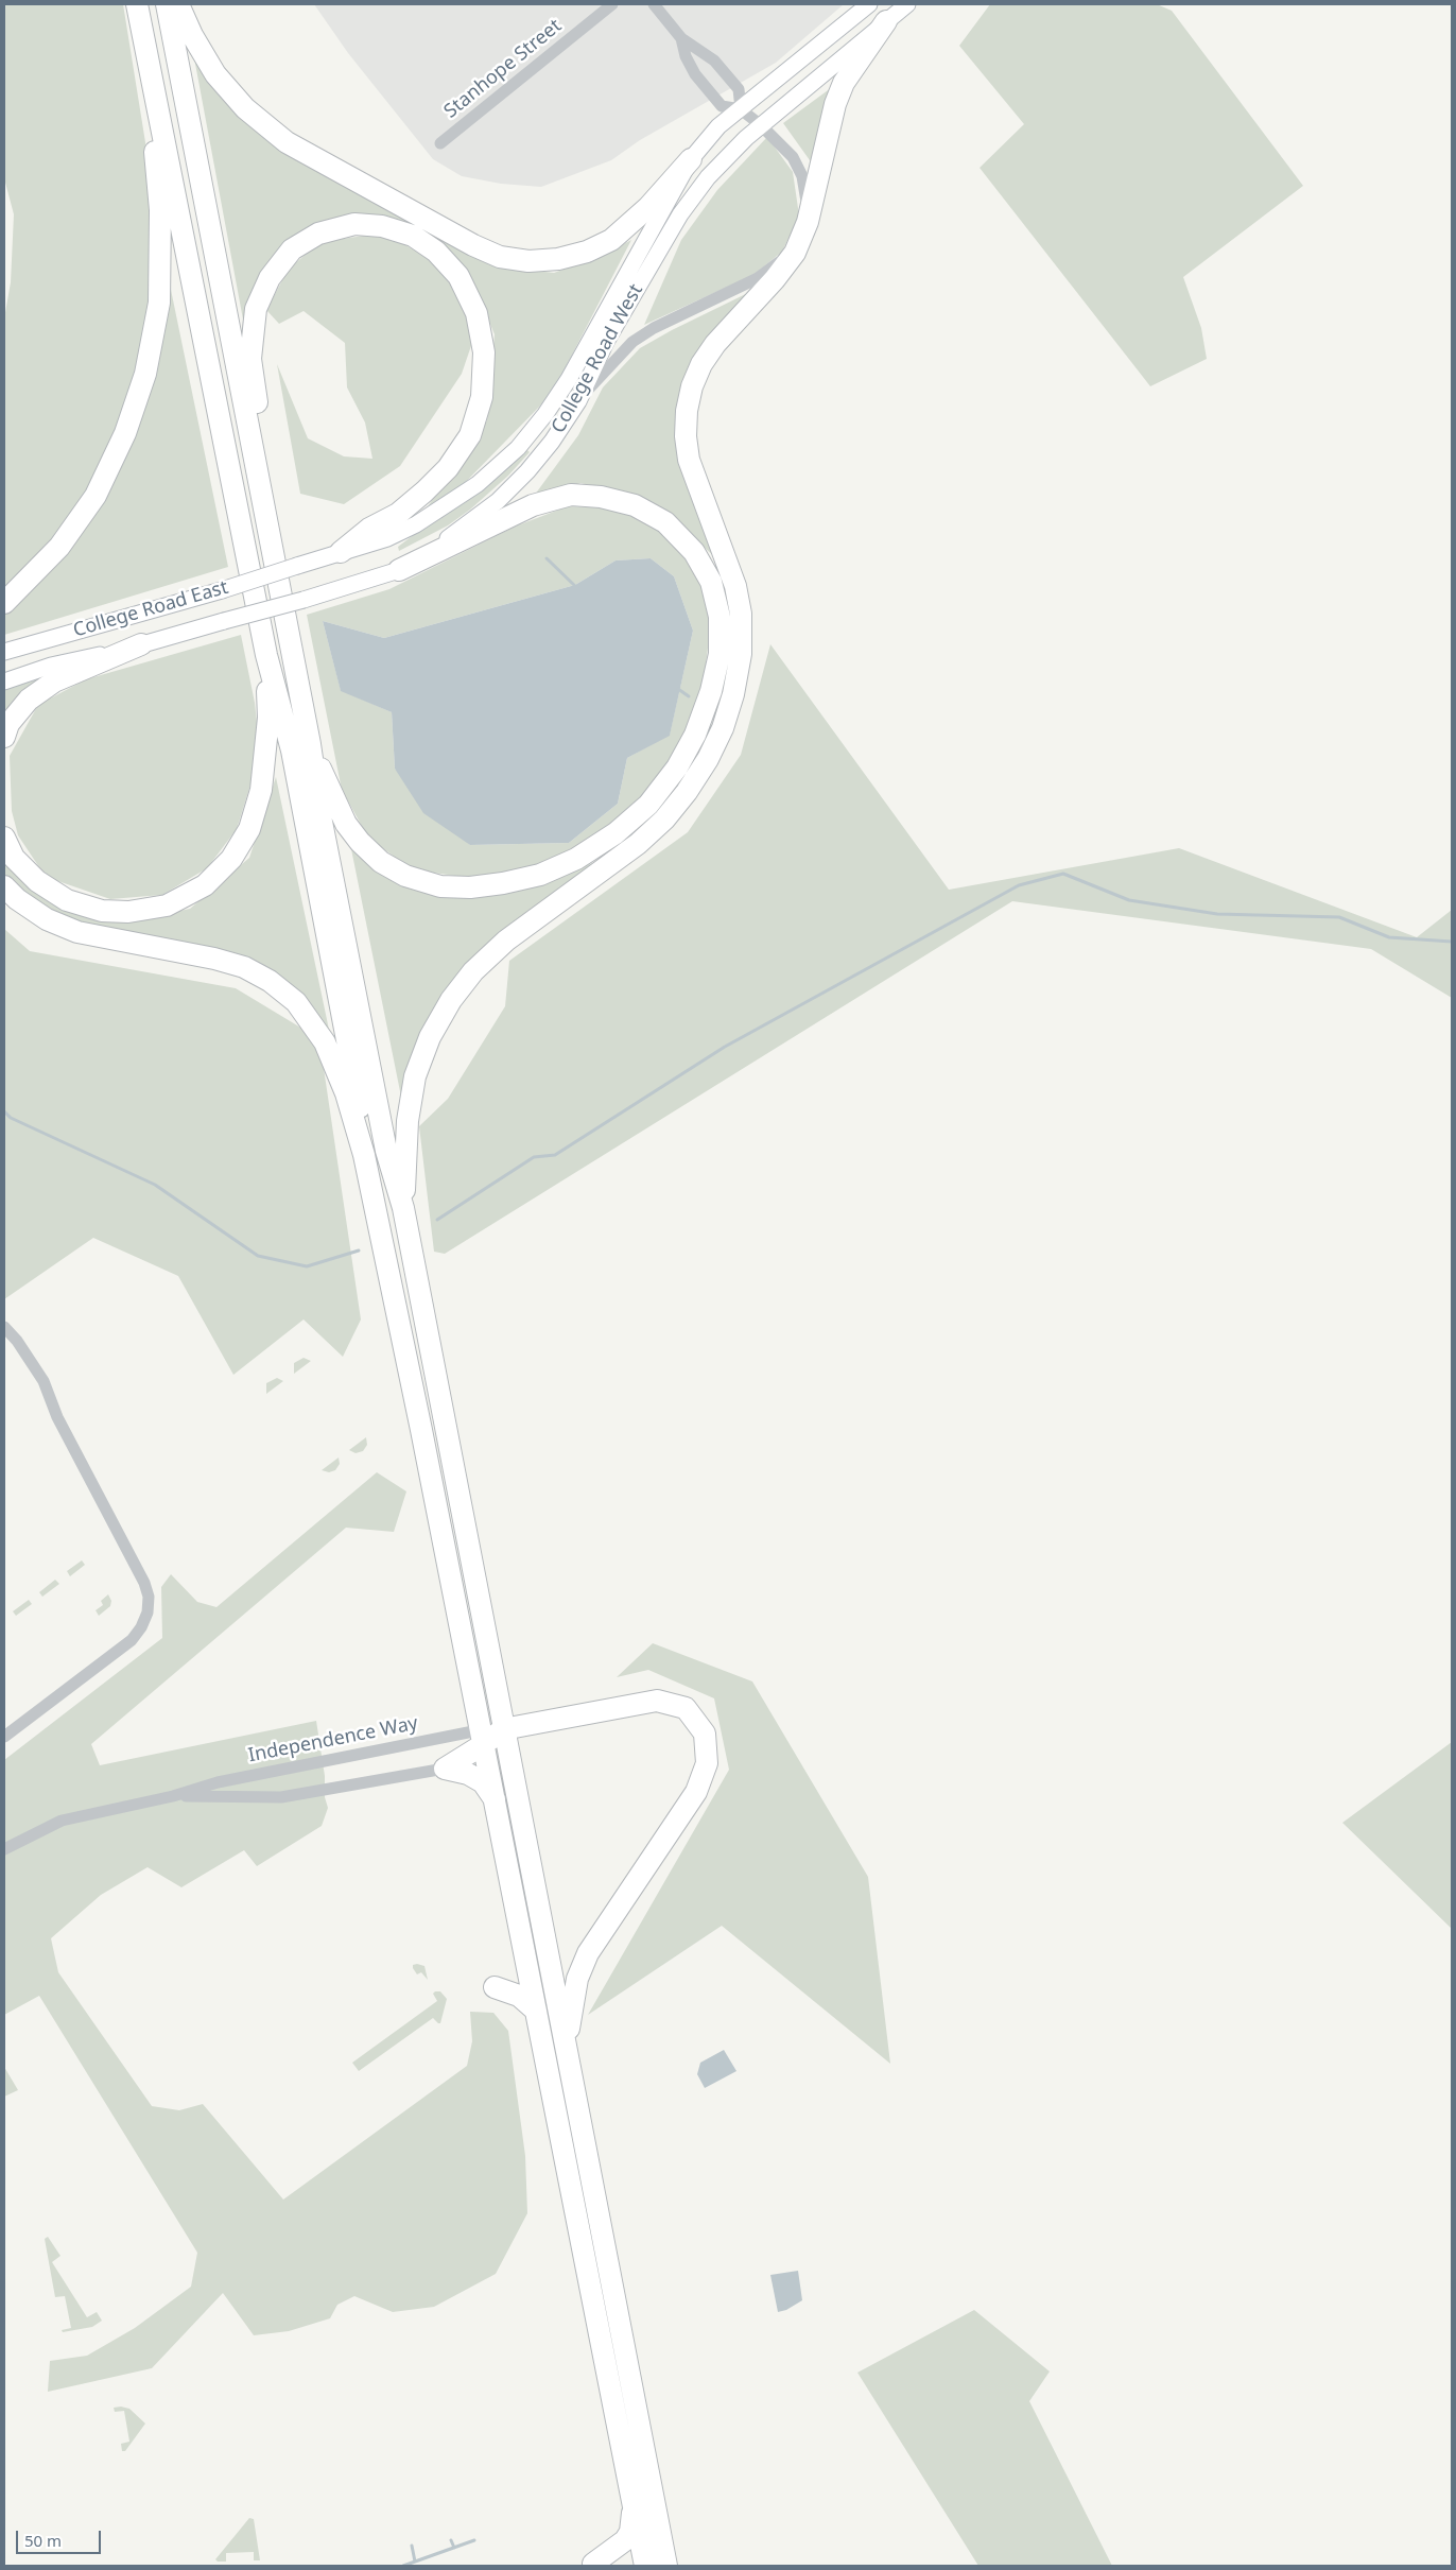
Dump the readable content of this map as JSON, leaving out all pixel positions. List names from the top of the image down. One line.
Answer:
{"streets":{"street":["Stanhope Street","College Road West","College Road East","Independence Way"]},"crossings":[["College Road West","College Road East"]],"scale_bar":"50 m"}
